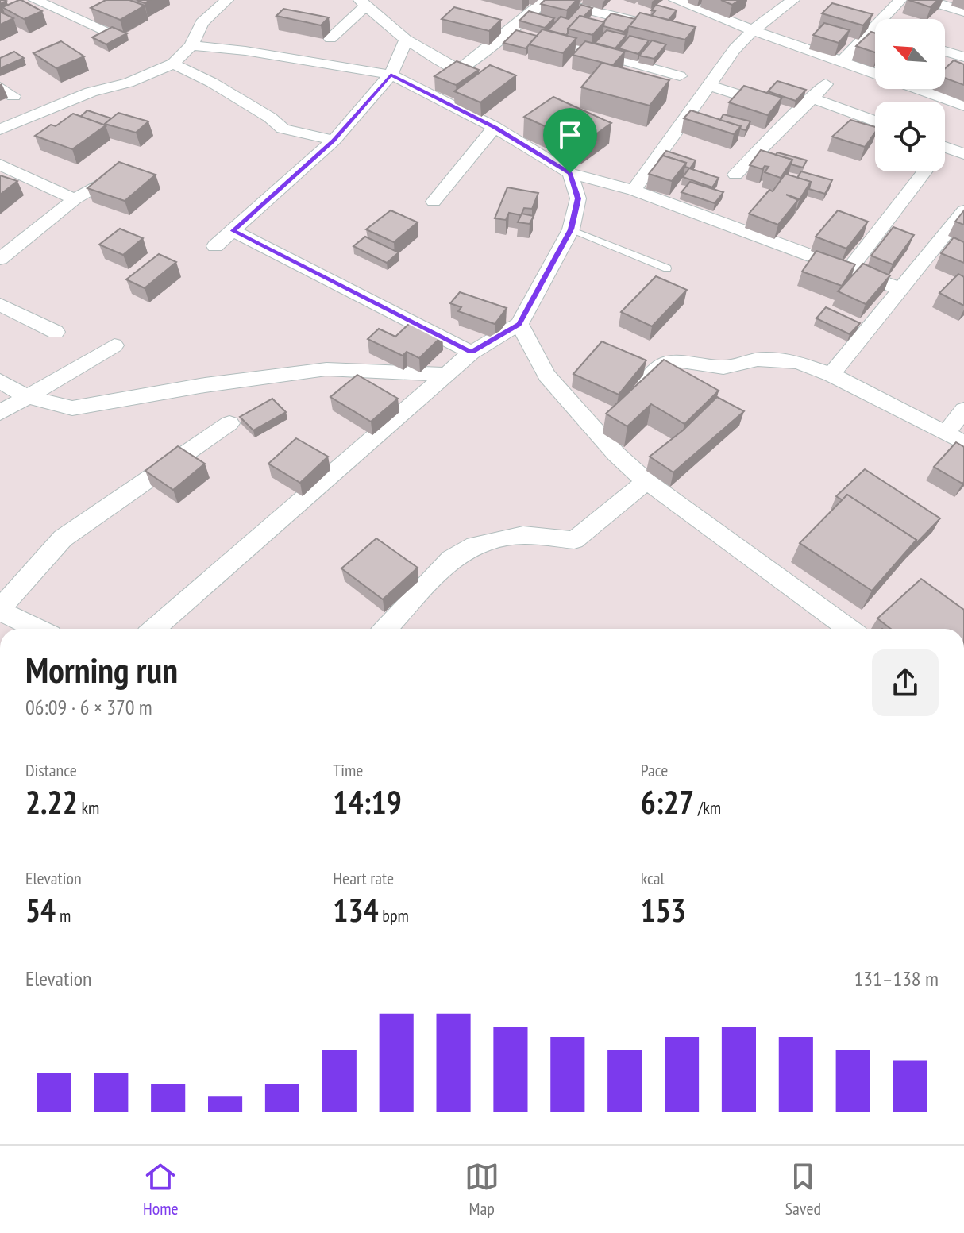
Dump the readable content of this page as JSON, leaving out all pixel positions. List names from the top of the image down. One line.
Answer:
{"north":"top left","page":{"heading":["Morning run","06:09 · 6 × 370 m"],"stats":[["Distance","2.22 km"],["Time","14:19"],["Pace","6:27 /km"],["Elevation","54 m"],["Heart rate","134 bpm"],["kcal","153"]],"chart":["Elevation","131–138 m"],"tabs":["Home","Map","Saved"]}}
